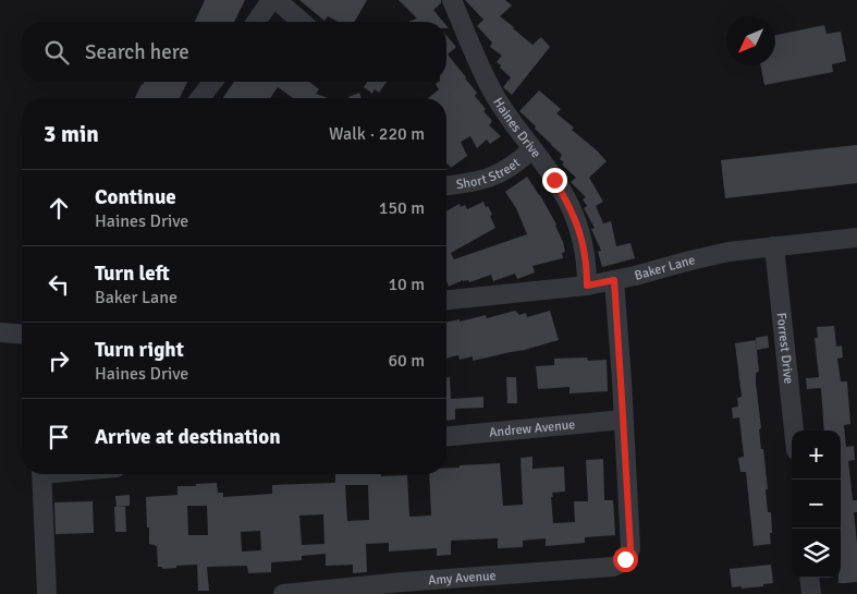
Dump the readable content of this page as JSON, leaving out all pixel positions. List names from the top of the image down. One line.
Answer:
{"streets":{"street":["Haines Drive","Short Street","Baker Lane","Forrest Drive","Andrew Avenue","Amy Avenue"]},"crossings":[["Haines Drive","Short Street"],["Haines Drive","Baker Lane"],["Baker Lane","Forrest Drive"],["Andrew Avenue","Amy Avenue"]],"north":"bottom left","page":{"search":"Search here","heading":["3 min","Walk · 220 m"],"list":[["Continue","Haines Drive","150 m"],["Turn left","Baker Lane","10 m"],["Turn right","Haines Drive","60 m"],"Arrive at destination"],"map_buttons":["+","−"]}}
